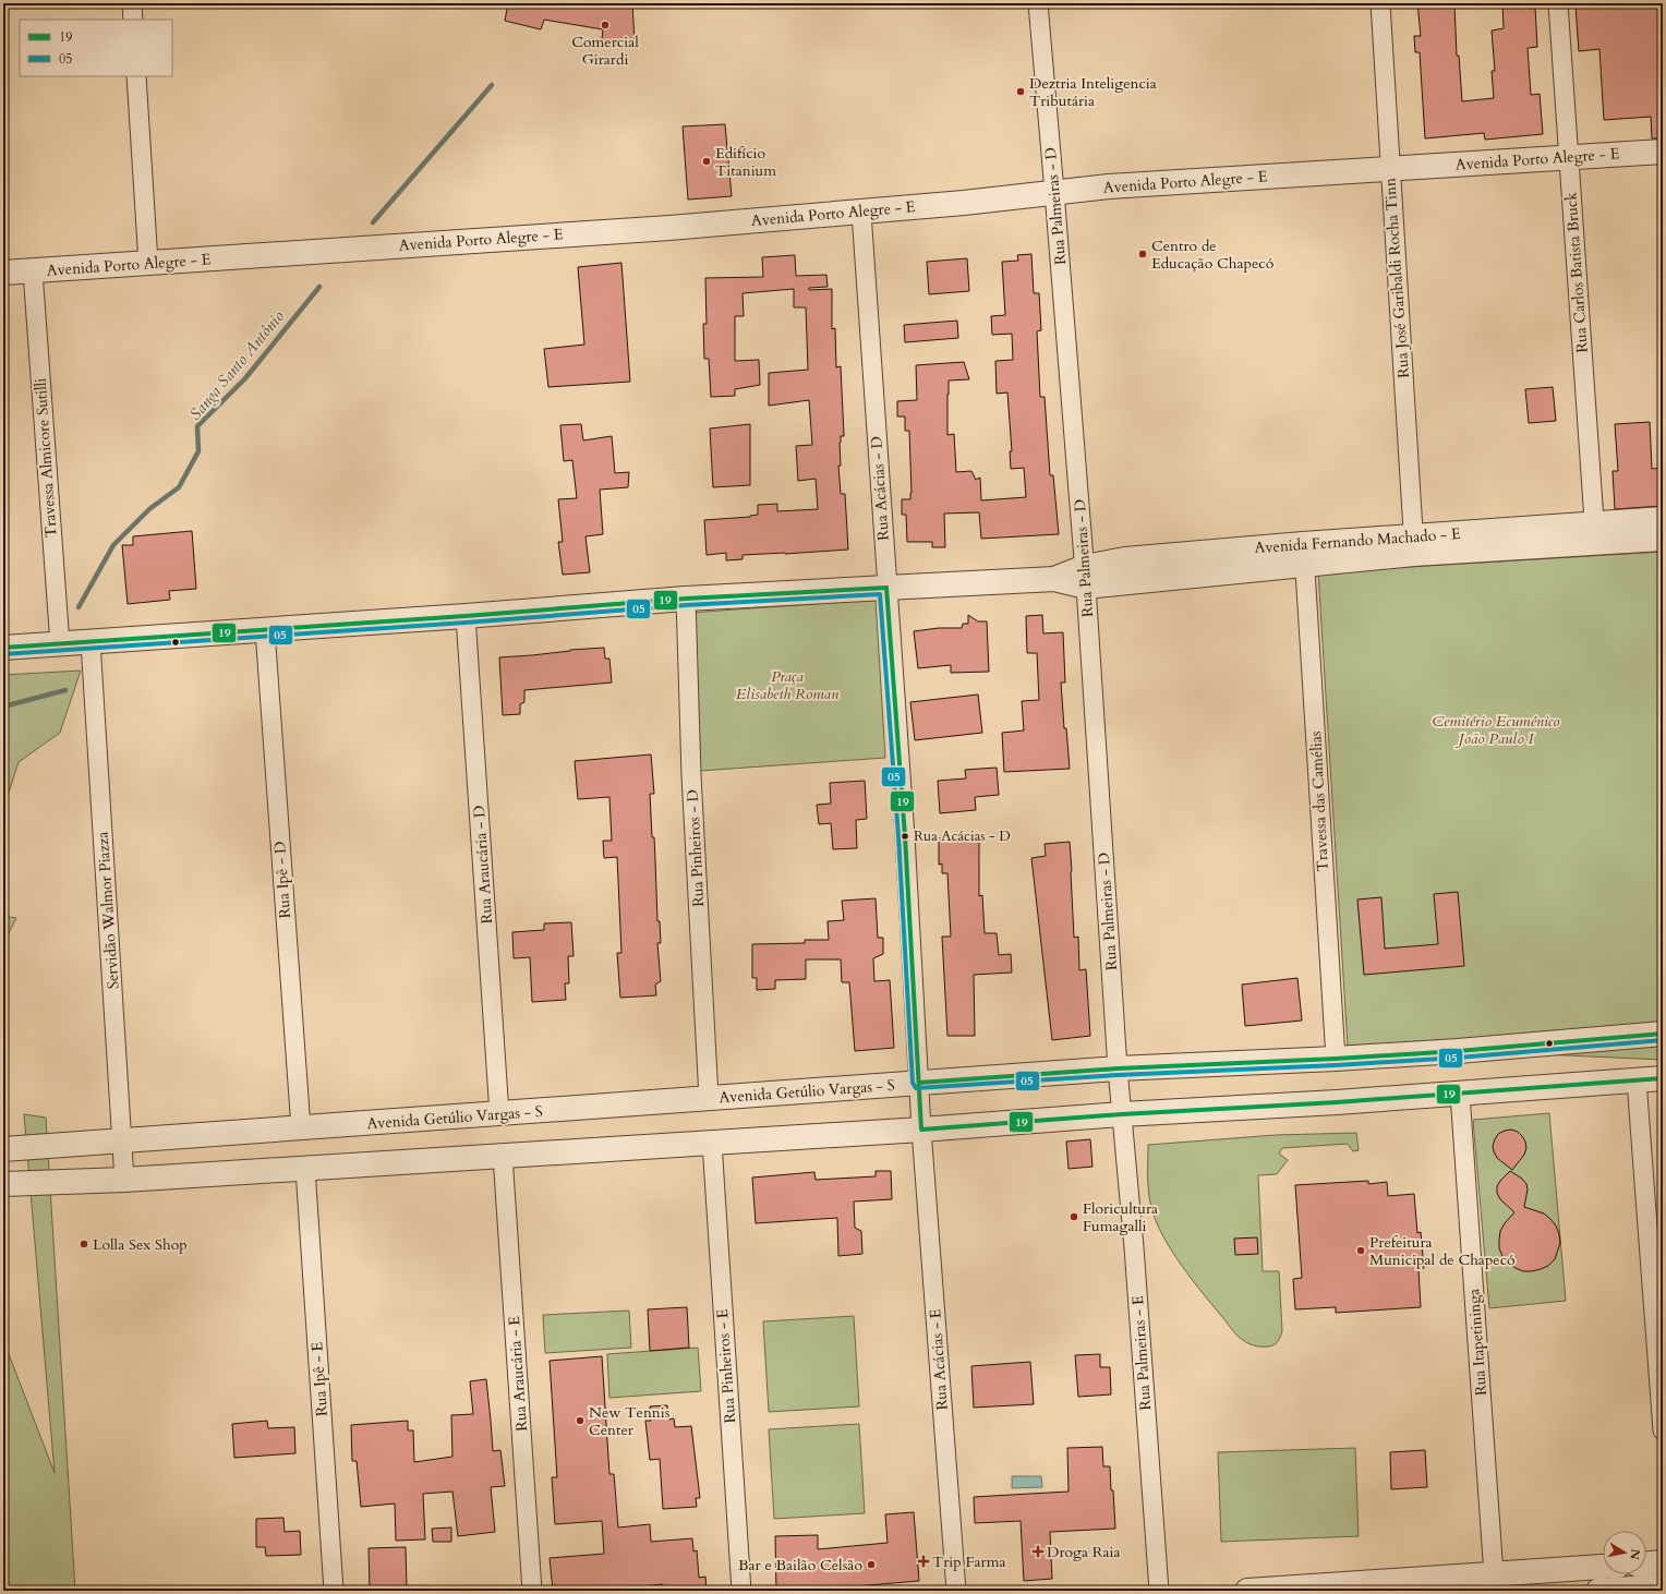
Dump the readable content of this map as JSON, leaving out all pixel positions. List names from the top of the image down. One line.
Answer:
{"streets":{"street":["Avenida Porto Alegre - E","Rua Palmeiras - D","Rua Carlos Batista Bruck","Rua José Garibaldi Rocha Tinn","Travessa Almicore Sutilli","Rua Acácias - D","Avenida Fernando Machado - E","Travessa das Camélias","Rua Pinheiros - D","Rua Araucária - D","Rua Ipê - D","Servidão Walmor Piazza","Avenida Getúlio Vargas - S","Rua Itapetininga","Rua Palmeiras - E","Rua Acácias - E","Rua Pinheiros - E","Rua Araucária - E","Rua Ipê - E"]},"crossings":[["Avenida Porto Alegre - E","Rua Palmeiras - D"],["Avenida Porto Alegre - E","Rua Carlos Batista Bruck"],["Avenida Porto Alegre - E","Rua José Garibaldi Rocha Tinn"],["Avenida Porto Alegre - E","Travessa Almicore Sutilli"],["Avenida Porto Alegre - E","Rua Acácias - D"],["Rua Palmeiras - D","Avenida Fernando Machado - E"],["Rua Palmeiras - D","Avenida Getúlio Vargas - S"],["Rua Palmeiras - D","Rua Palmeiras - E"],["Rua Carlos Batista Bruck","Avenida Fernando Machado - E"],["Rua José Garibaldi Rocha Tinn","Avenida Fernando Machado - E"],["Travessa Almicore Sutilli","Avenida Fernando Machado - E"],["Rua Acácias - D","Avenida Fernando Machado - E"],["Rua Acácias - D","Avenida Getúlio Vargas - S"],["Rua Acácias - D","Rua Acácias - E"],["Avenida Fernando Machado - E","Travessa das Camélias"],["Avenida Fernando Machado - E","Rua Pinheiros - D"],["Avenida Fernando Machado - E","Rua Araucária - D"],["Avenida Fernando Machado - E","Rua Ipê - D"],["Avenida Fernando Machado - E","Servidão Walmor Piazza"],["Travessa das Camélias","Avenida Getúlio Vargas - S"],["Rua Pinheiros - D","Avenida Getúlio Vargas - S"],["Rua Araucária - D","Avenida Getúlio Vargas - S"],["Rua Ipê - D","Avenida Getúlio Vargas - S"],["Servidão Walmor Piazza","Avenida Getúlio Vargas - S"]],"water":["Sanga Santo Antônio"],"parks":["Praça Elisabeth Roman","Cemitério Ecumênico João Paulo I"],"places":{"other":["Comercial Girardi","Deztria Inteligencia Tributária","Edifício Titanium","Centro de Educação Chapecó","Rua Acácias - D","Floricultura Fumagalli","Lolla Sex Shop","Prefeitura Municipal de Chapecó","New Tennis Center","Bar e Bailão Celsão"],"health":["Droga Raia","Trip Farma"]},"lines":["transit line 19","transit line 05"],"legend":["19","05"],"north":"right"}
